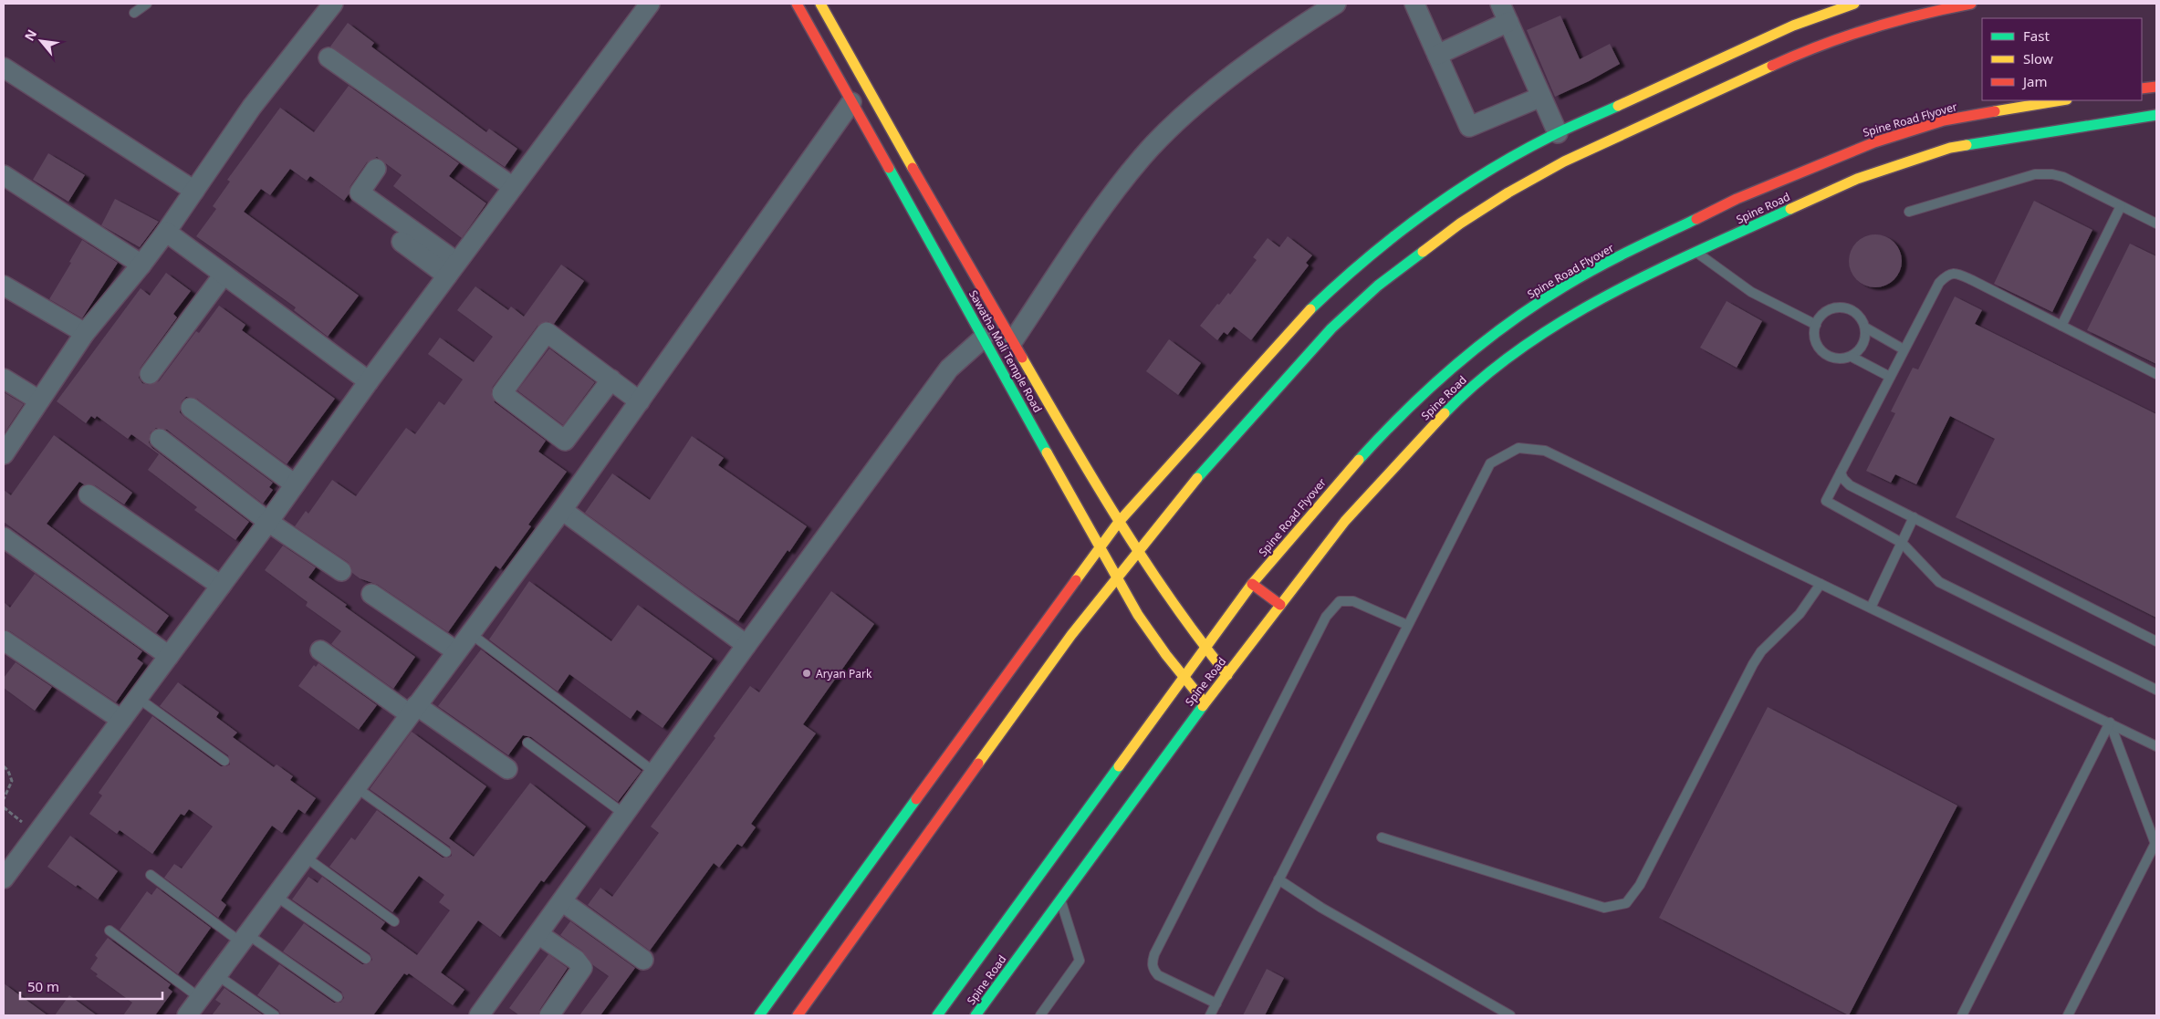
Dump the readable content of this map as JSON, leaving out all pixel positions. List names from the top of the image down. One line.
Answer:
{"streets":{"street":["Spine Road Flyover","Spine Road","Sawatha Mali Temple Road"]},"crossings":[["Spine Road Flyover","Spine Road"],["Spine Road Flyover","Sawatha Mali Temple Road"],["Spine Road","Sawatha Mali Temple Road"]],"places":["Aryan Park"],"legend":["Fast","Slow","Jam"],"scale_bar":"50 m","north":"top left"}
